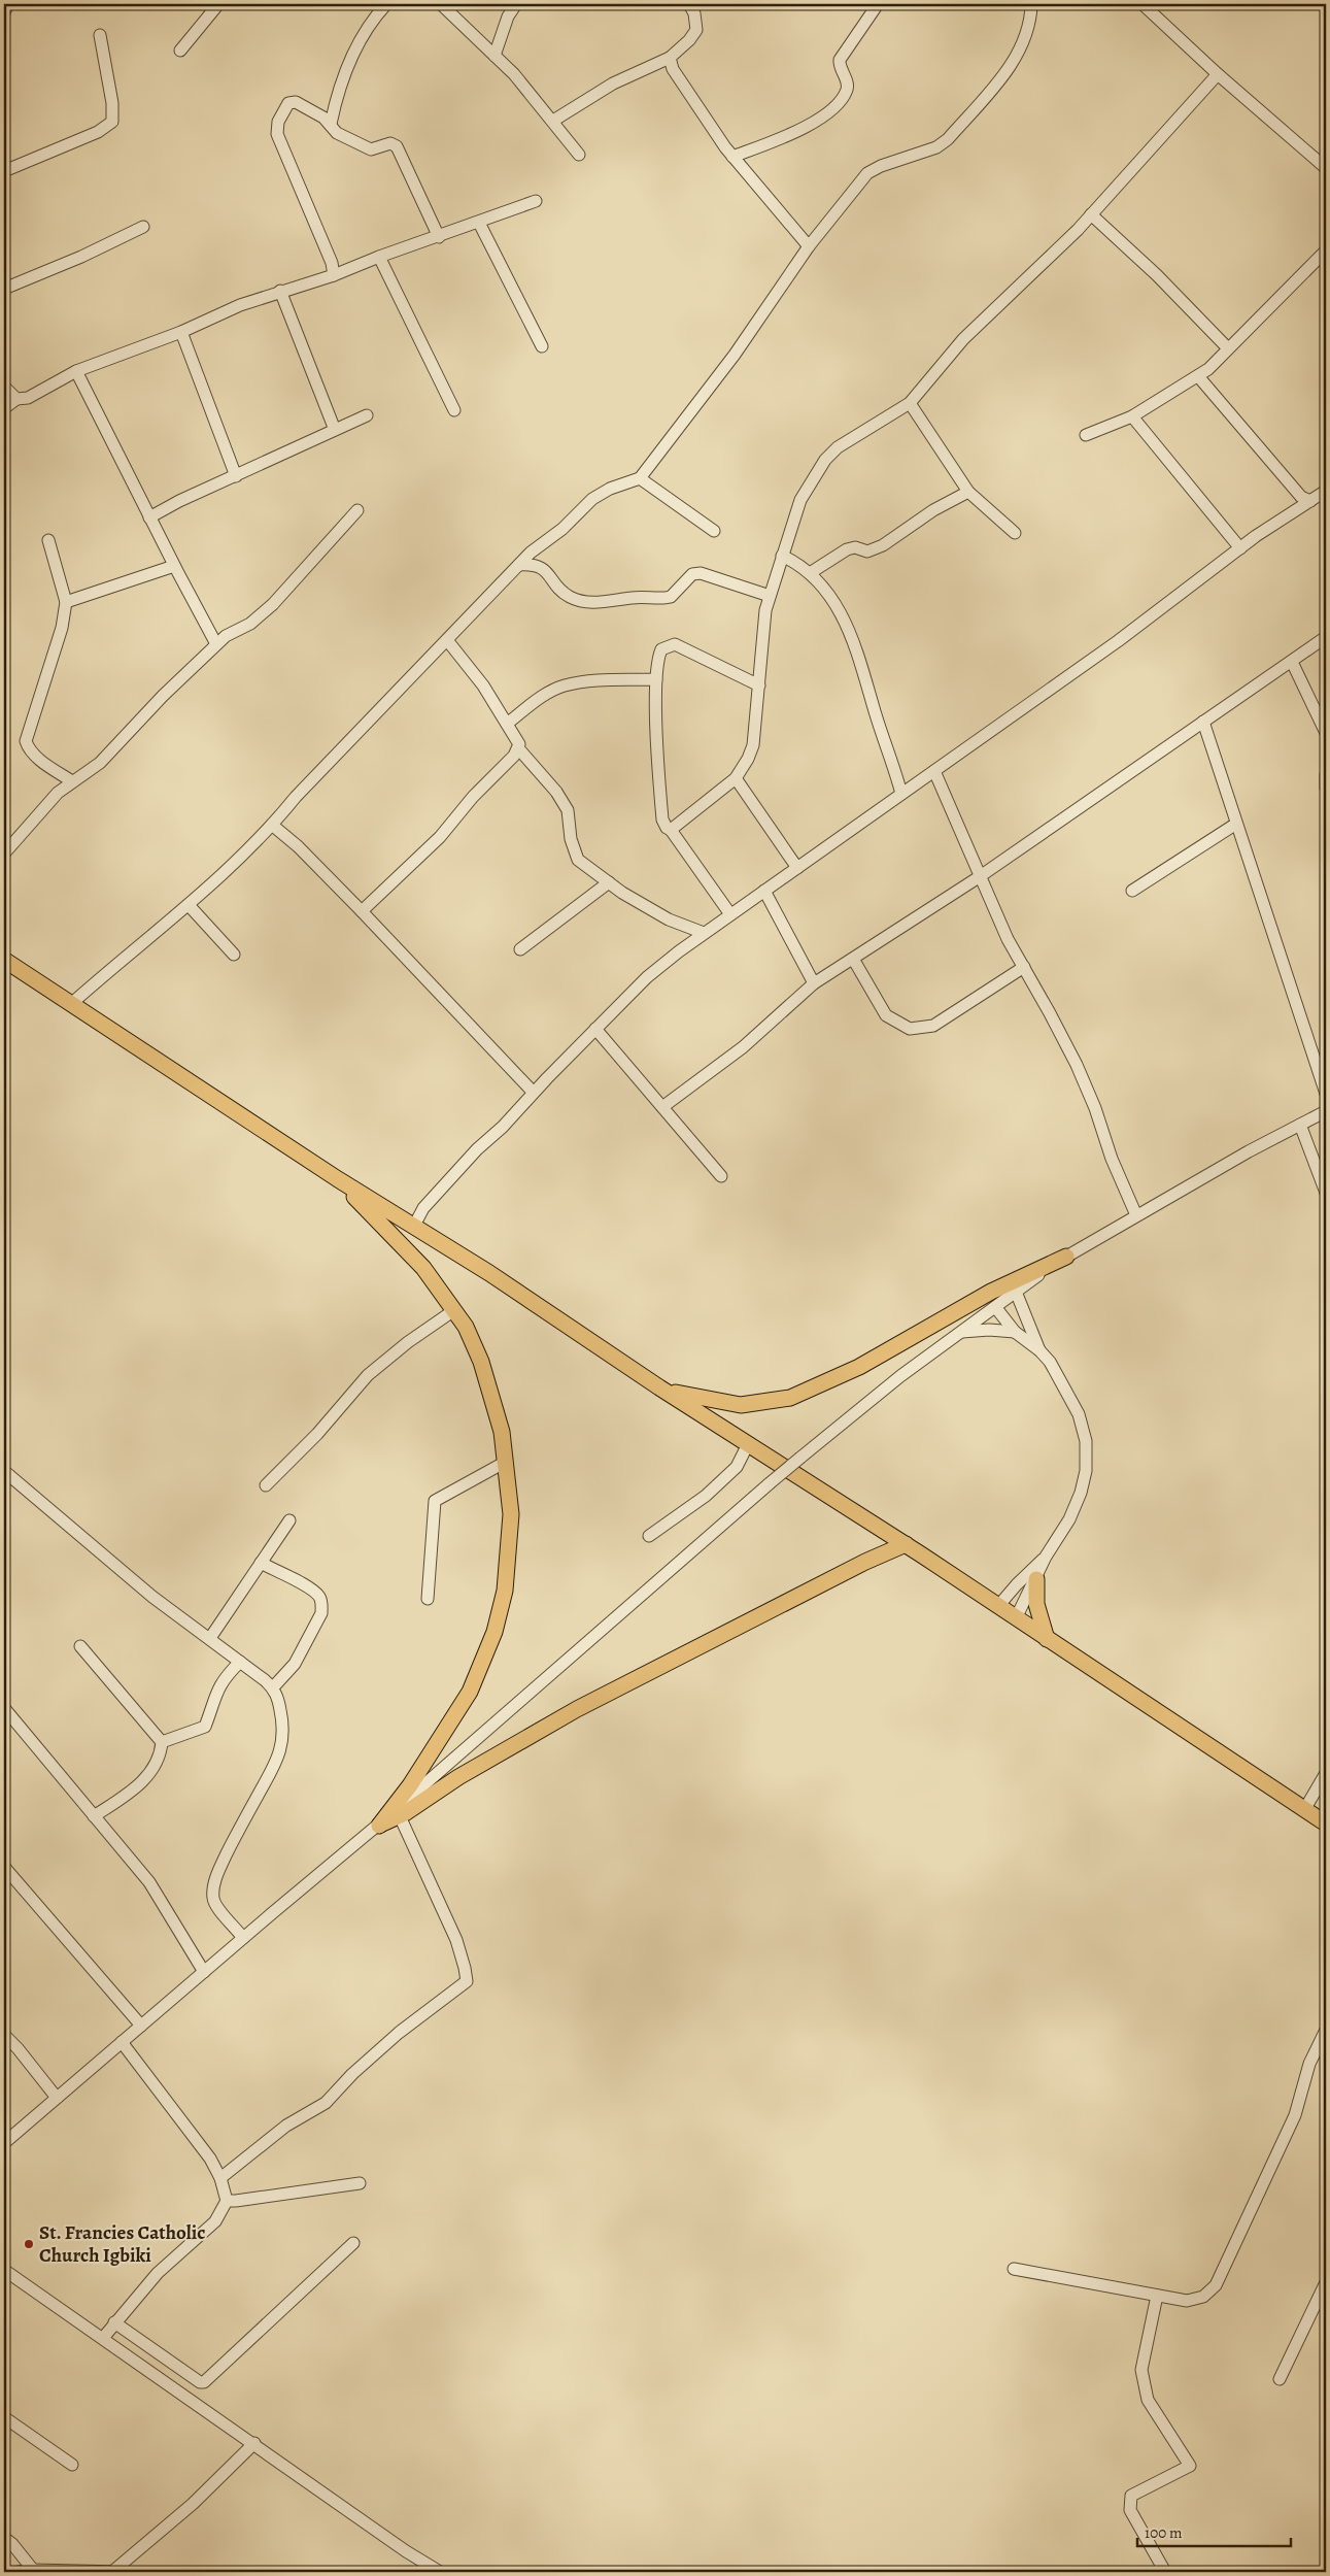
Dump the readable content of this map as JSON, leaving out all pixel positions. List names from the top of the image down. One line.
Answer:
{"places":["St. Francies Catholic Church Igbiki"],"scale_bar":"100 m"}
